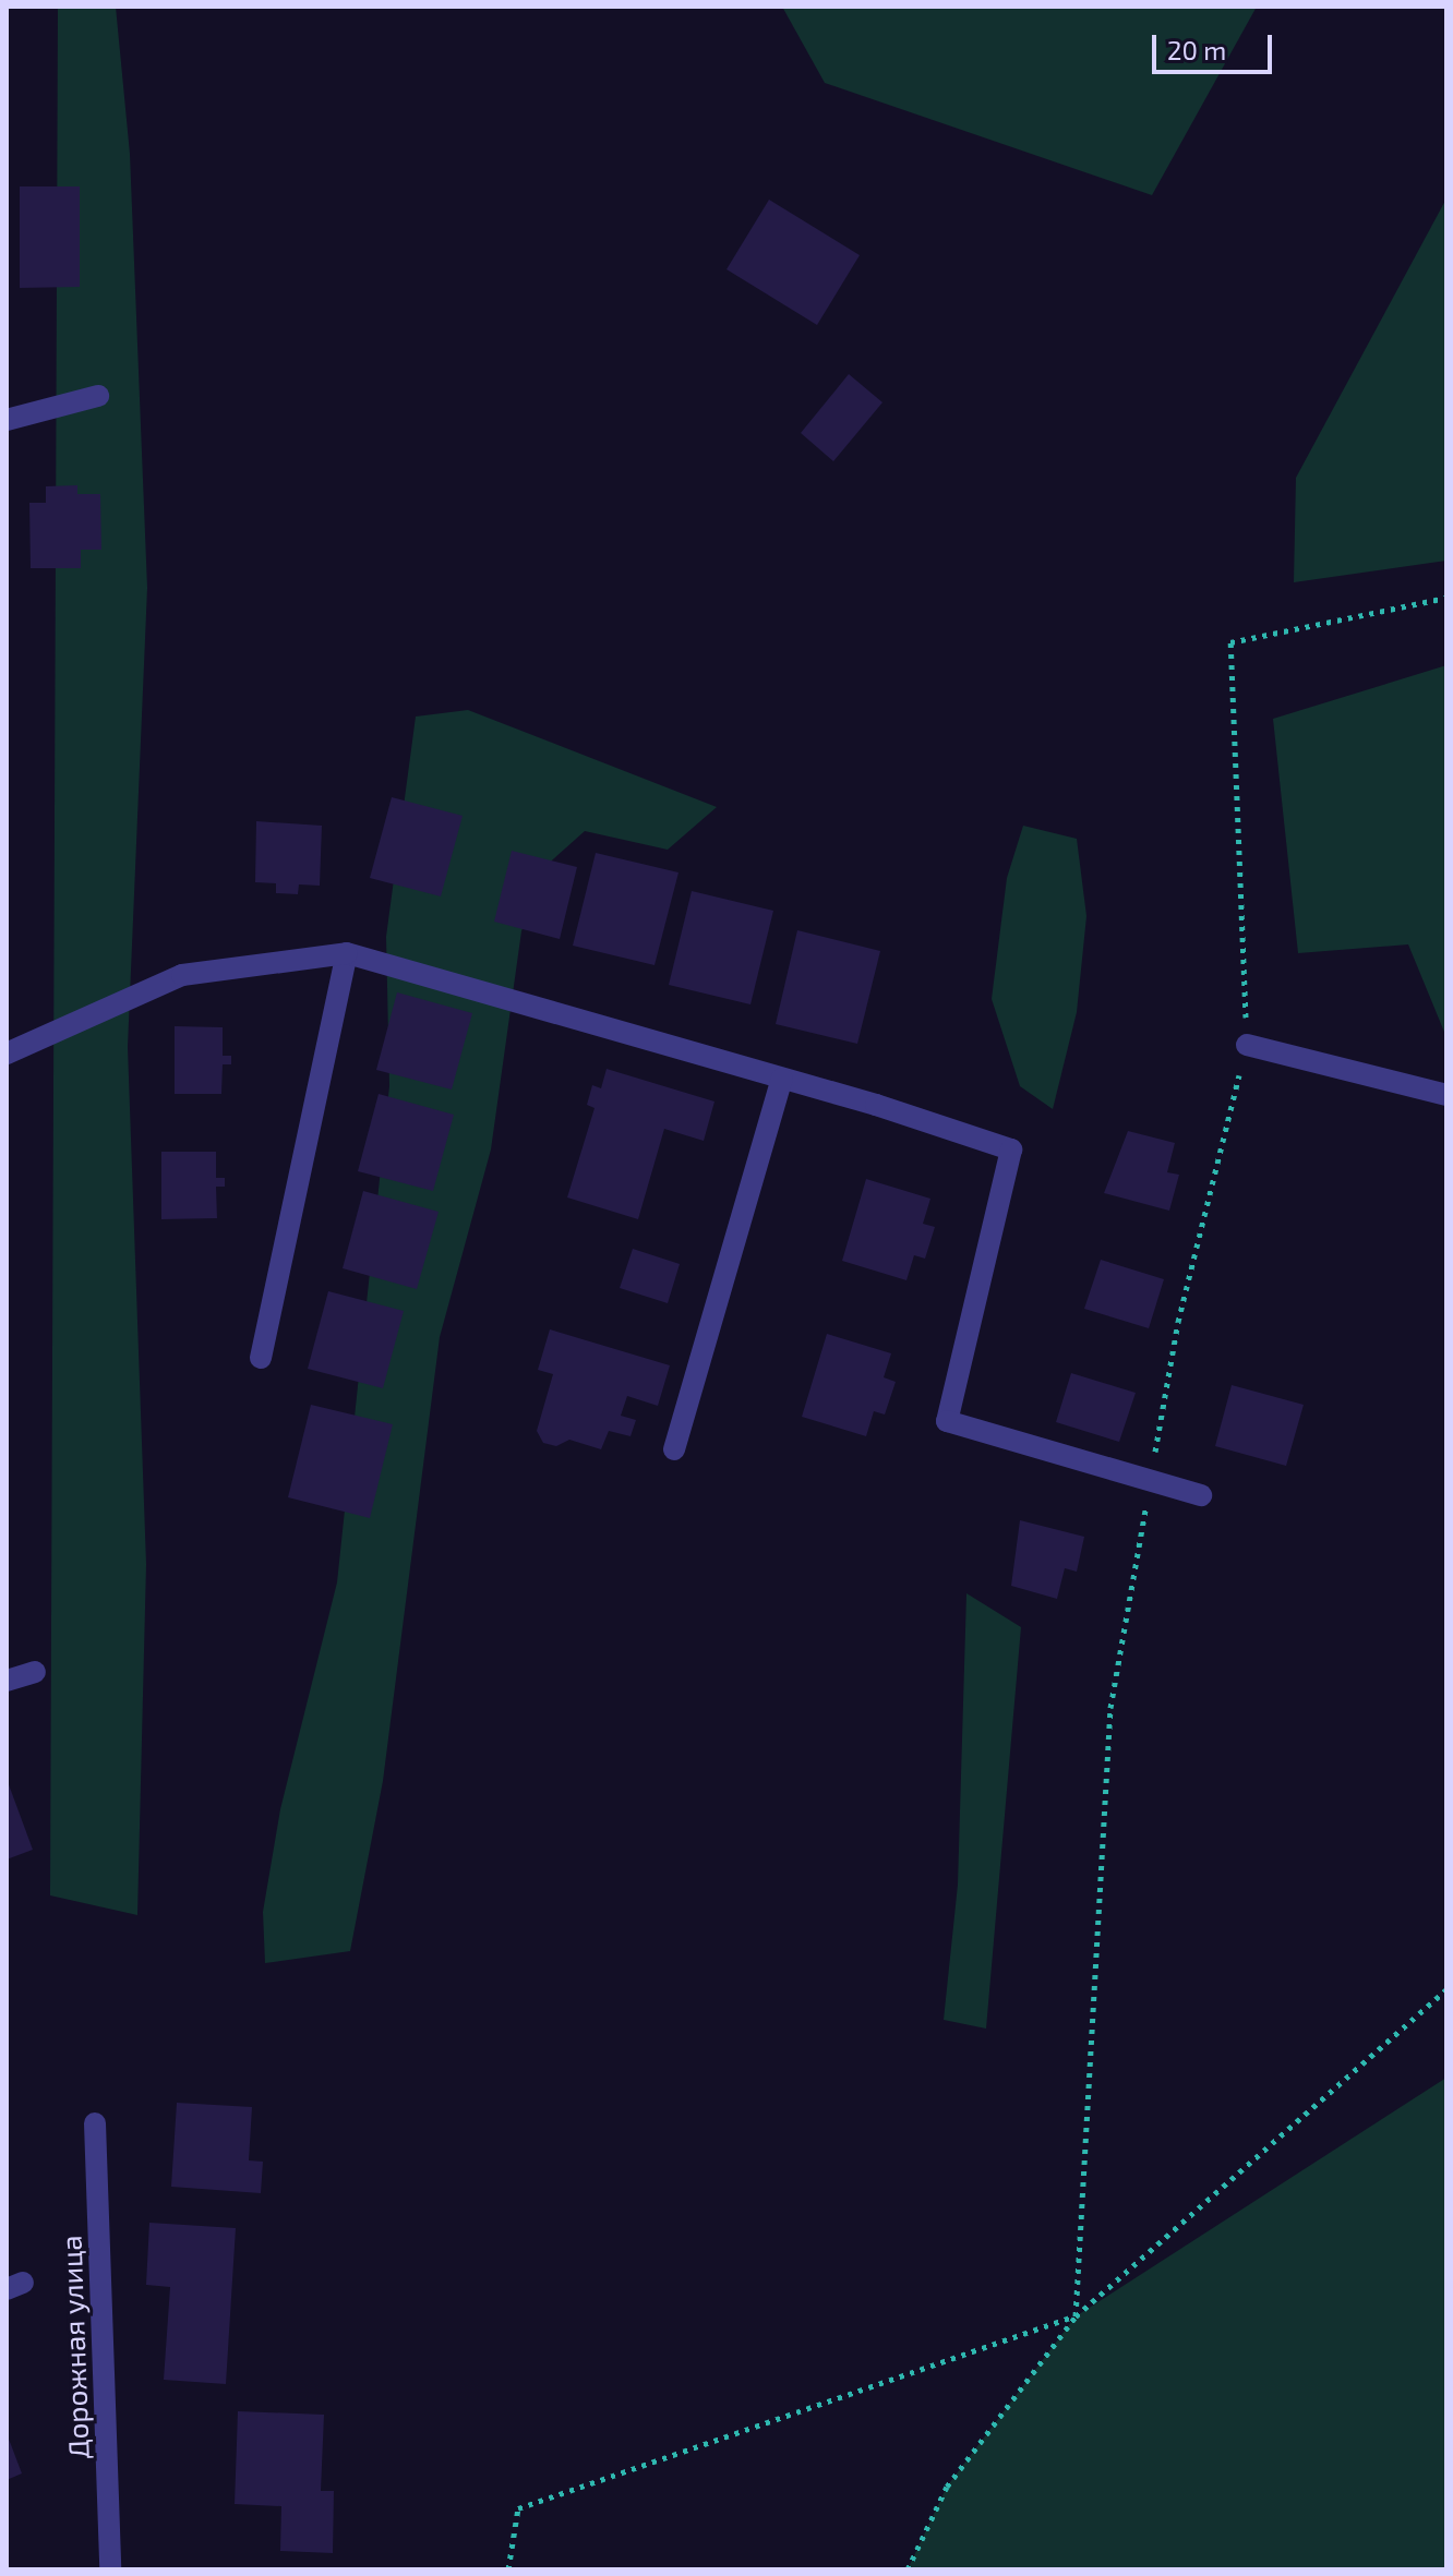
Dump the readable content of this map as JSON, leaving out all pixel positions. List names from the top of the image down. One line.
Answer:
{"streets":{"street":["Дорожная улица"]},"scale_bar":"20 m"}
